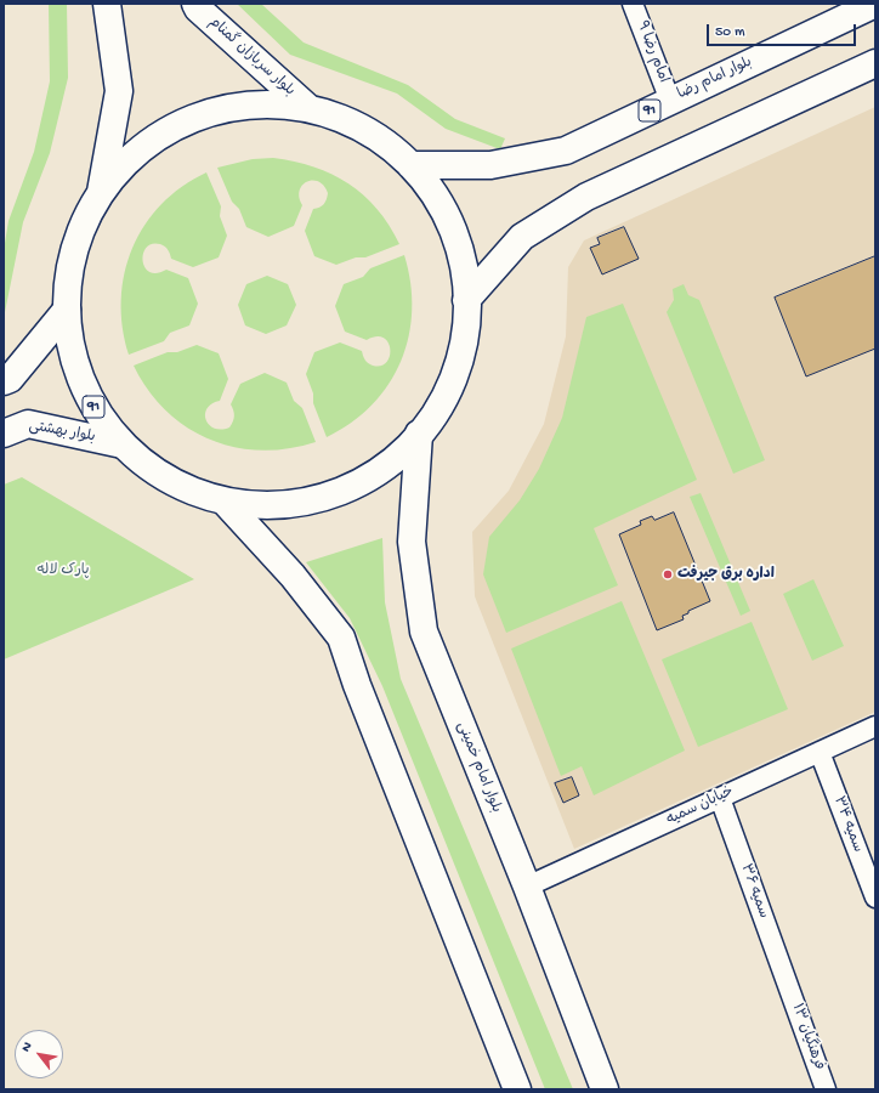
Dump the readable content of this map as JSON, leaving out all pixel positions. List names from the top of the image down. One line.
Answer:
{"streets":{"main road":["بلوار سربازان گمنام","بلوار امام رضا","91","بلوار بهشتی","بلوار امام خمینی"],"street":["امام رضا ۹","خیابان سمیه","سمیه ۳۴","سمیه ۳۶","فرهنگیان ۱۳"]},"crossings":[["امام رضا ۹","بلوار امام رضا"],["بلوار سربازان گمنام","91"],["بلوار امام رضا","91"],["91","بلوار بهشتی"],["91","بلوار امام خمینی"],["بلوار امام خمینی","خیابان سمیه"],["خیابان سمیه","سمیه ۳۴"],["خیابان سمیه","سمیه ۳۶"],["سمیه ۳۶","فرهنگیان ۱۳"]],"parks":["پارک لاله"],"places":["اداره برق جیرفت"],"scale_bar":"50 m","north":"top left"}
